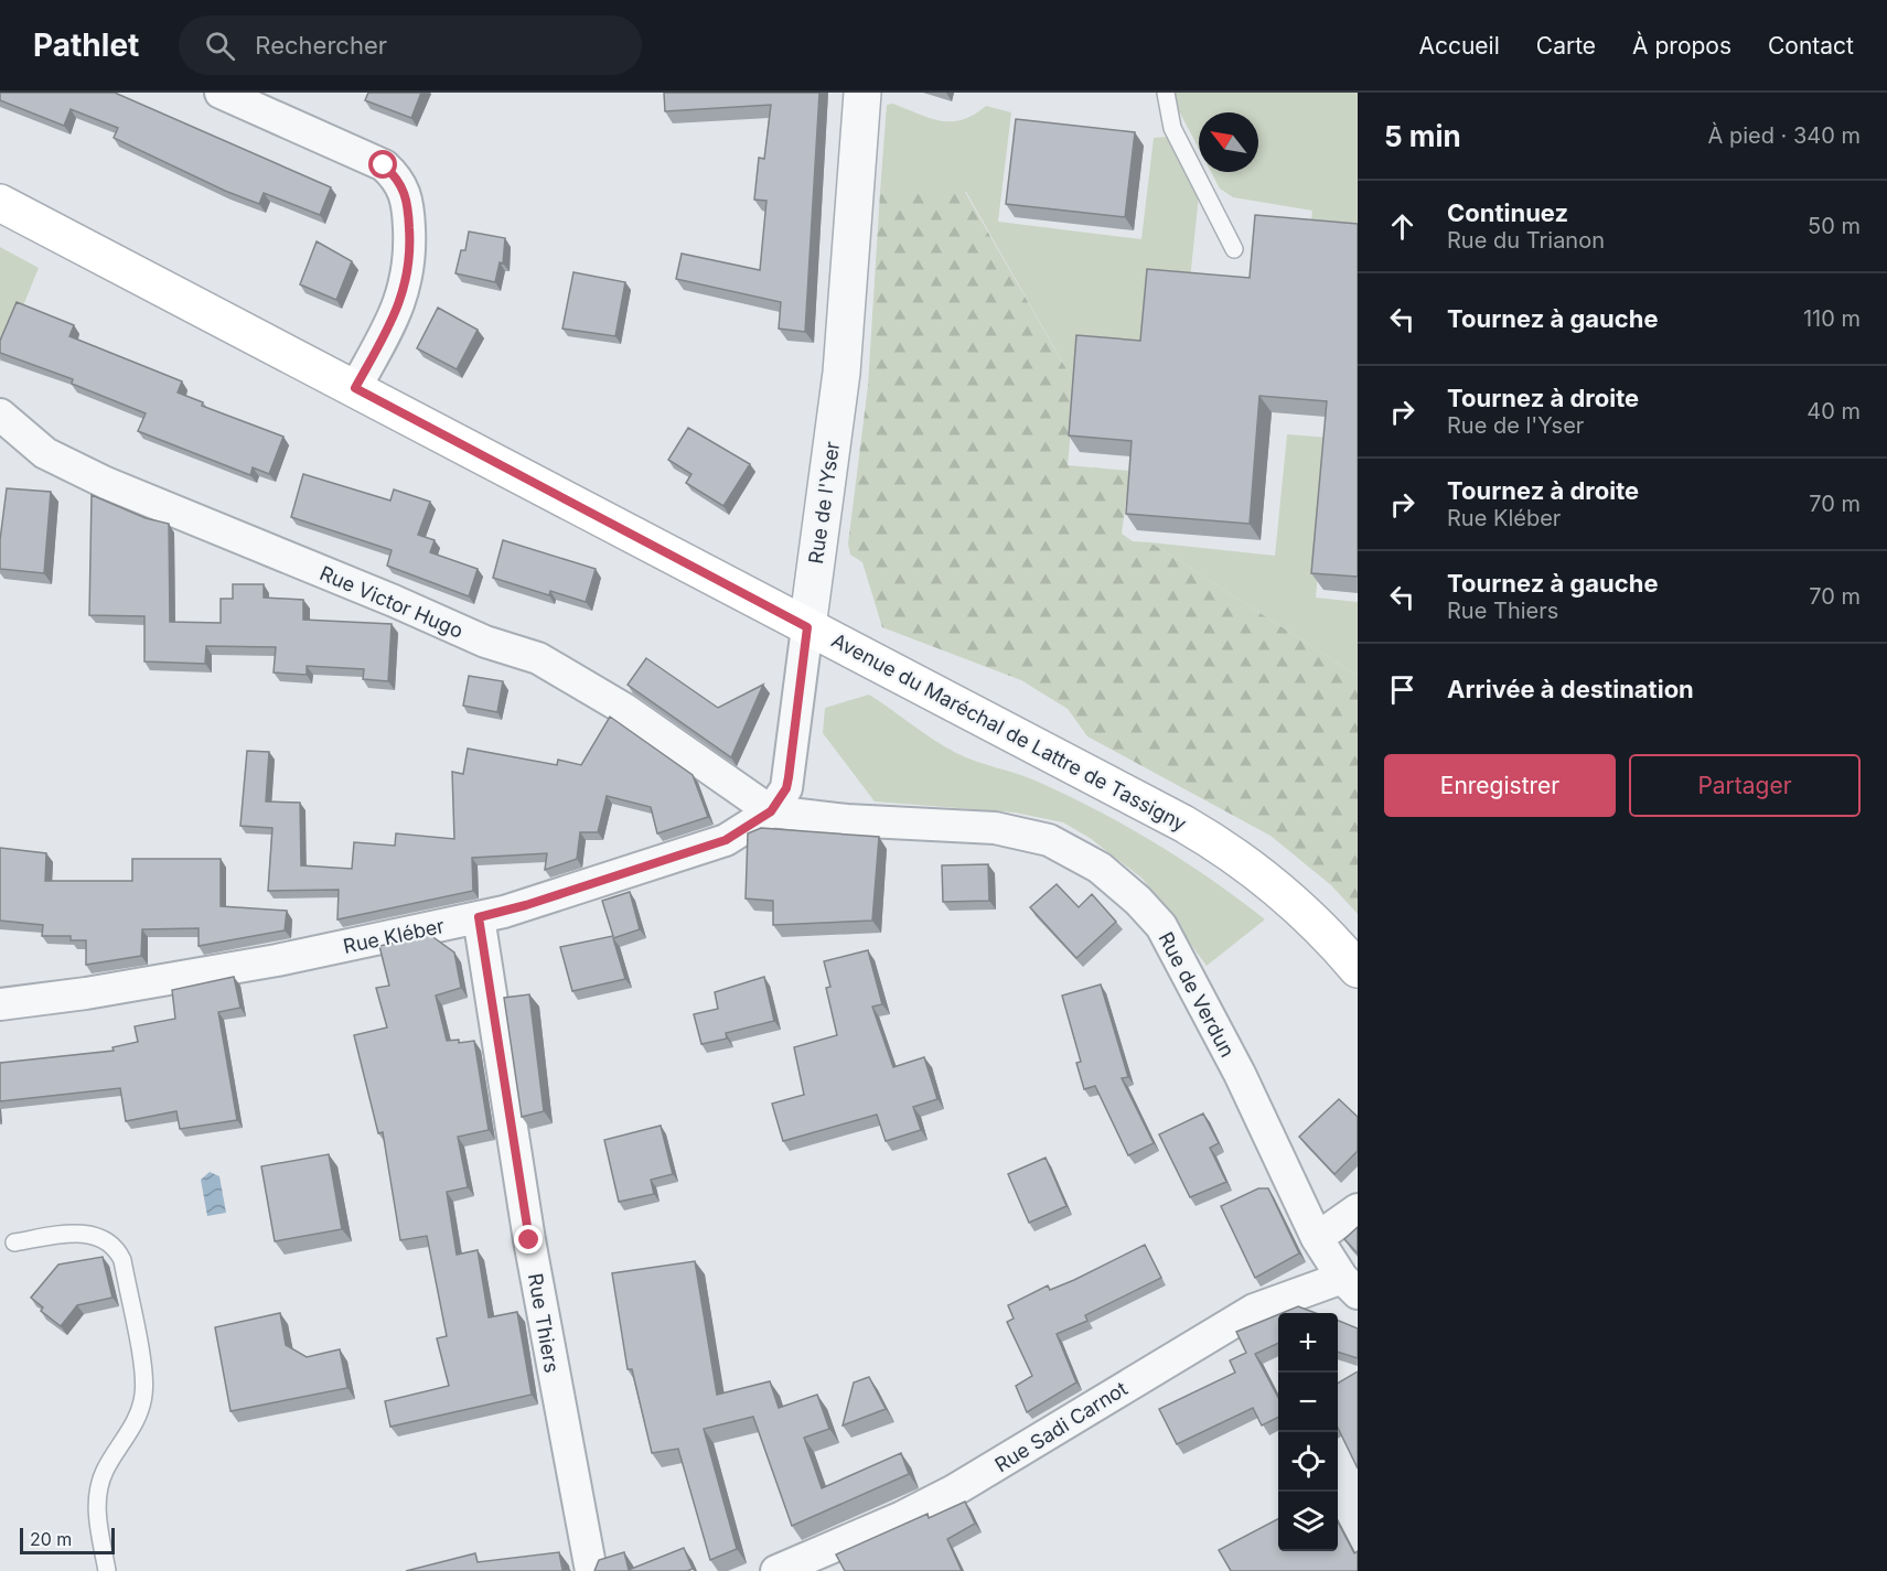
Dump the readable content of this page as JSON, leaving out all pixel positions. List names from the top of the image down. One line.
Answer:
{"streets":{"main road":["Avenue du Maréchal de Lattre de Tassigny"],"street":["Rue de l'Yser","Rue Victor Hugo","Rue Kléber","Rue de Verdun","Rue Thiers","Rue Sadi Carnot"]},"crossings":[["Rue de l'Yser","Rue Victor Hugo"],["Rue de l'Yser","Avenue du Maréchal de Lattre de Tassigny"],["Rue de l'Yser","Rue Kléber"],["Rue de l'Yser","Rue de Verdun"],["Rue Victor Hugo","Rue Kléber"],["Rue Victor Hugo","Rue de Verdun"],["Rue Kléber","Rue de Verdun"],["Rue Kléber","Rue Thiers"],["Rue de Verdun","Rue Sadi Carnot"]],"scale_bar":"20 m","north":"top left","page":{"header":"Pathlet","search":"Rechercher","nav":["Accueil","Carte","À propos","Contact"],"heading":["5 min","À pied · 340 m"],"list":[["Continuez","Rue du Trianon","50 m"],["Tournez à gauche","110 m"],["Tournez à droite","Rue de l'Yser","40 m"],["Tournez à droite","Rue Kléber","70 m"],["Tournez à gauche","Rue Thiers","70 m"],"Arrivée à destination"],"buttons":["Enregistrer","Partager"],"map_buttons":["+","−"],"scale":"20 m"}}
